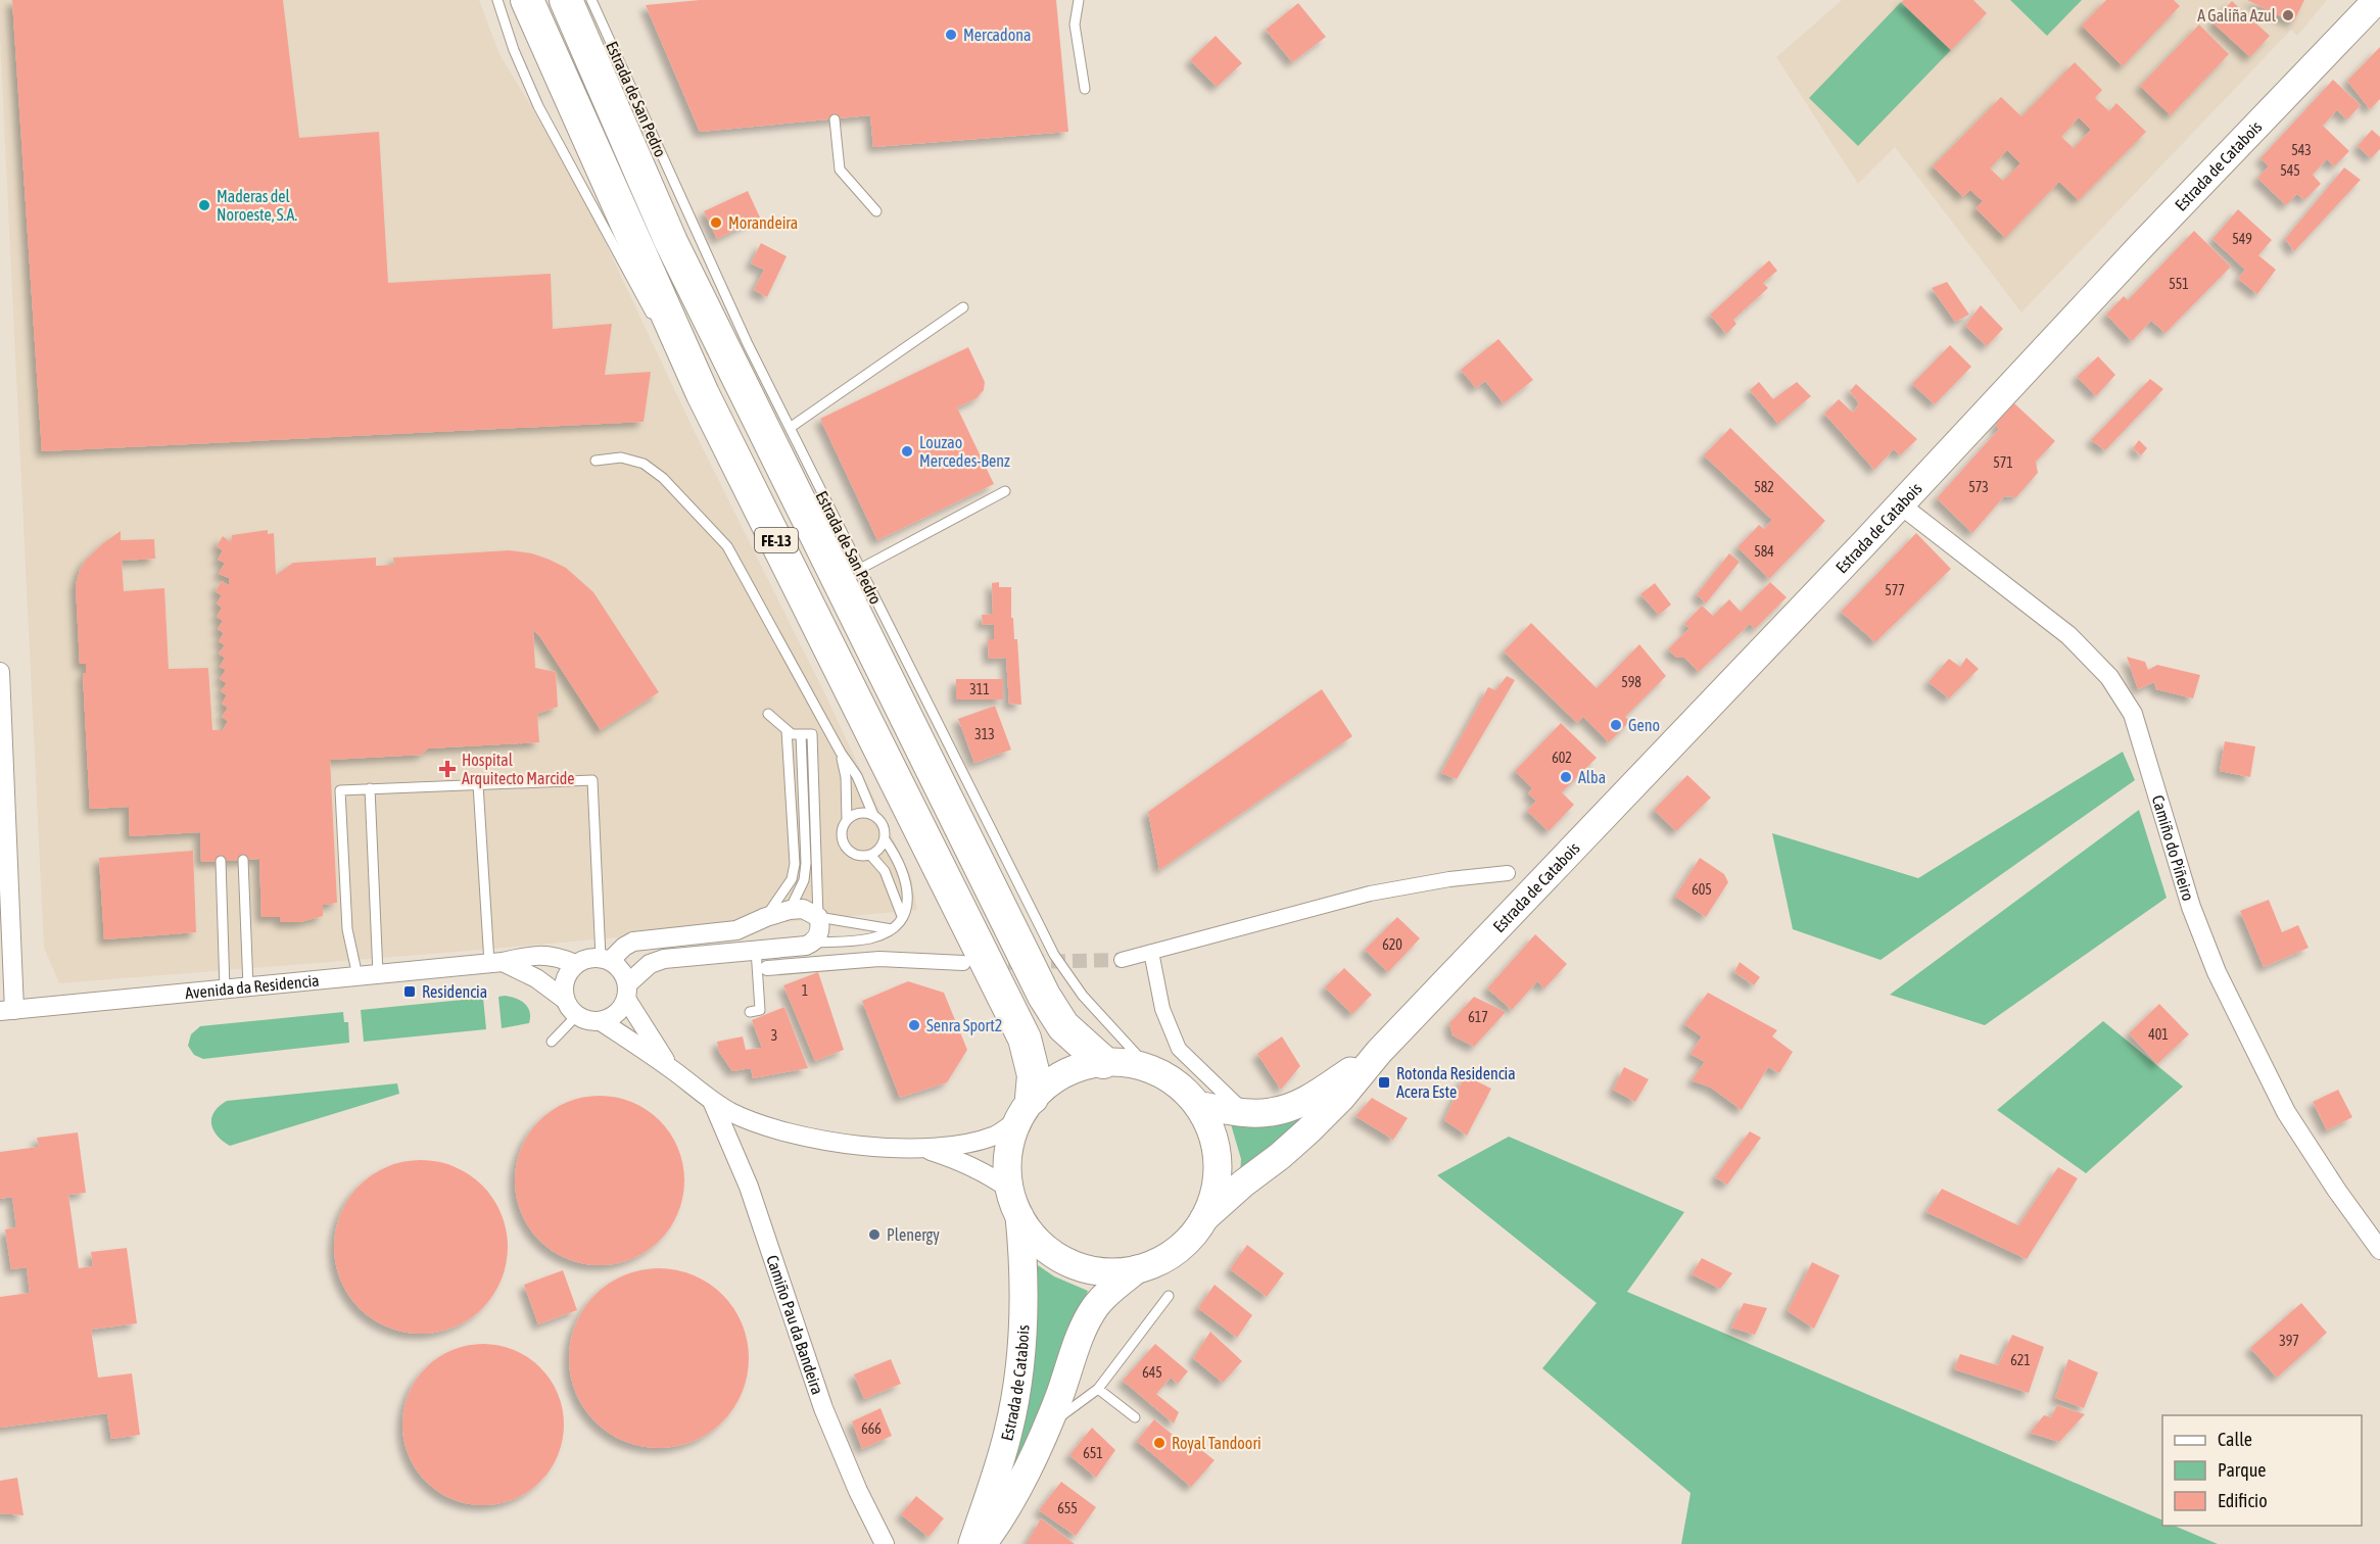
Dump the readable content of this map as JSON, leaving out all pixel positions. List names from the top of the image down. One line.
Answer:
{"streets":{"highway":["FE-13"],"main road":["Estrada de Catabois"],"street":["Camiño do Piñeiro","Avenida da Residencia","Camiño Pau da Bandeira"],"lane":["Estrada de San Pedro"]},"crossings":[["Estrada de San Pedro","Estrada de Catabois"],["Estrada de San Pedro","FE-13"],["Estrada de Catabois","FE-13"],["Estrada de Catabois","Camiño do Piñeiro"]],"places":{"other":["A Galiña Azul","Mercadona","Maderas del Noroeste, S.A.","Morandeira","Louzao Mercedes-Benz","Geno","Alba","Senra Sport2","Plenergy","Royal Tandoori"],"health":["Hospital Arquitecto Marcide"],"transit":["Residencia","Rotonda Residencia Acera Este"]},"house_numbers":["543","545","549","551","571","582","573","584","577","598","311","313","602","605","620","1","617","401","3","397","621","645","666","651","655"],"legend":["Calle","Parque","Edificio"]}
